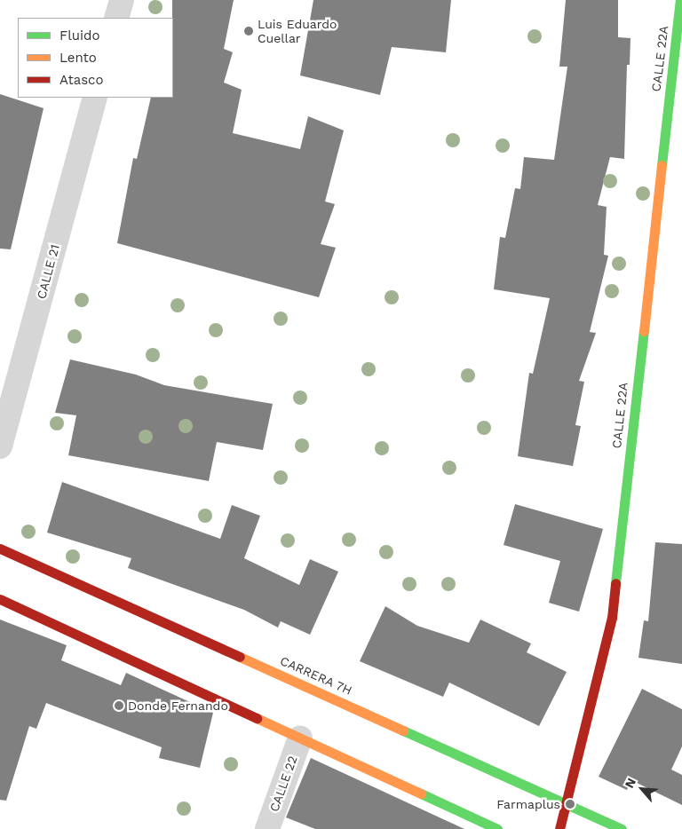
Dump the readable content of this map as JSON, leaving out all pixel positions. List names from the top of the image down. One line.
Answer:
{"streets":{"street":["CALLE 22A","CALLE 21","CARRERA 7H","CALLE 22"]},"crossings":[["CALLE 22A","CARRERA 7H"]],"places":["Luis Eduardo Cuellar","Donde Fernando","Farmaplus"],"legend":["Fluido","Lento","Atasco"],"north":"top left"}
